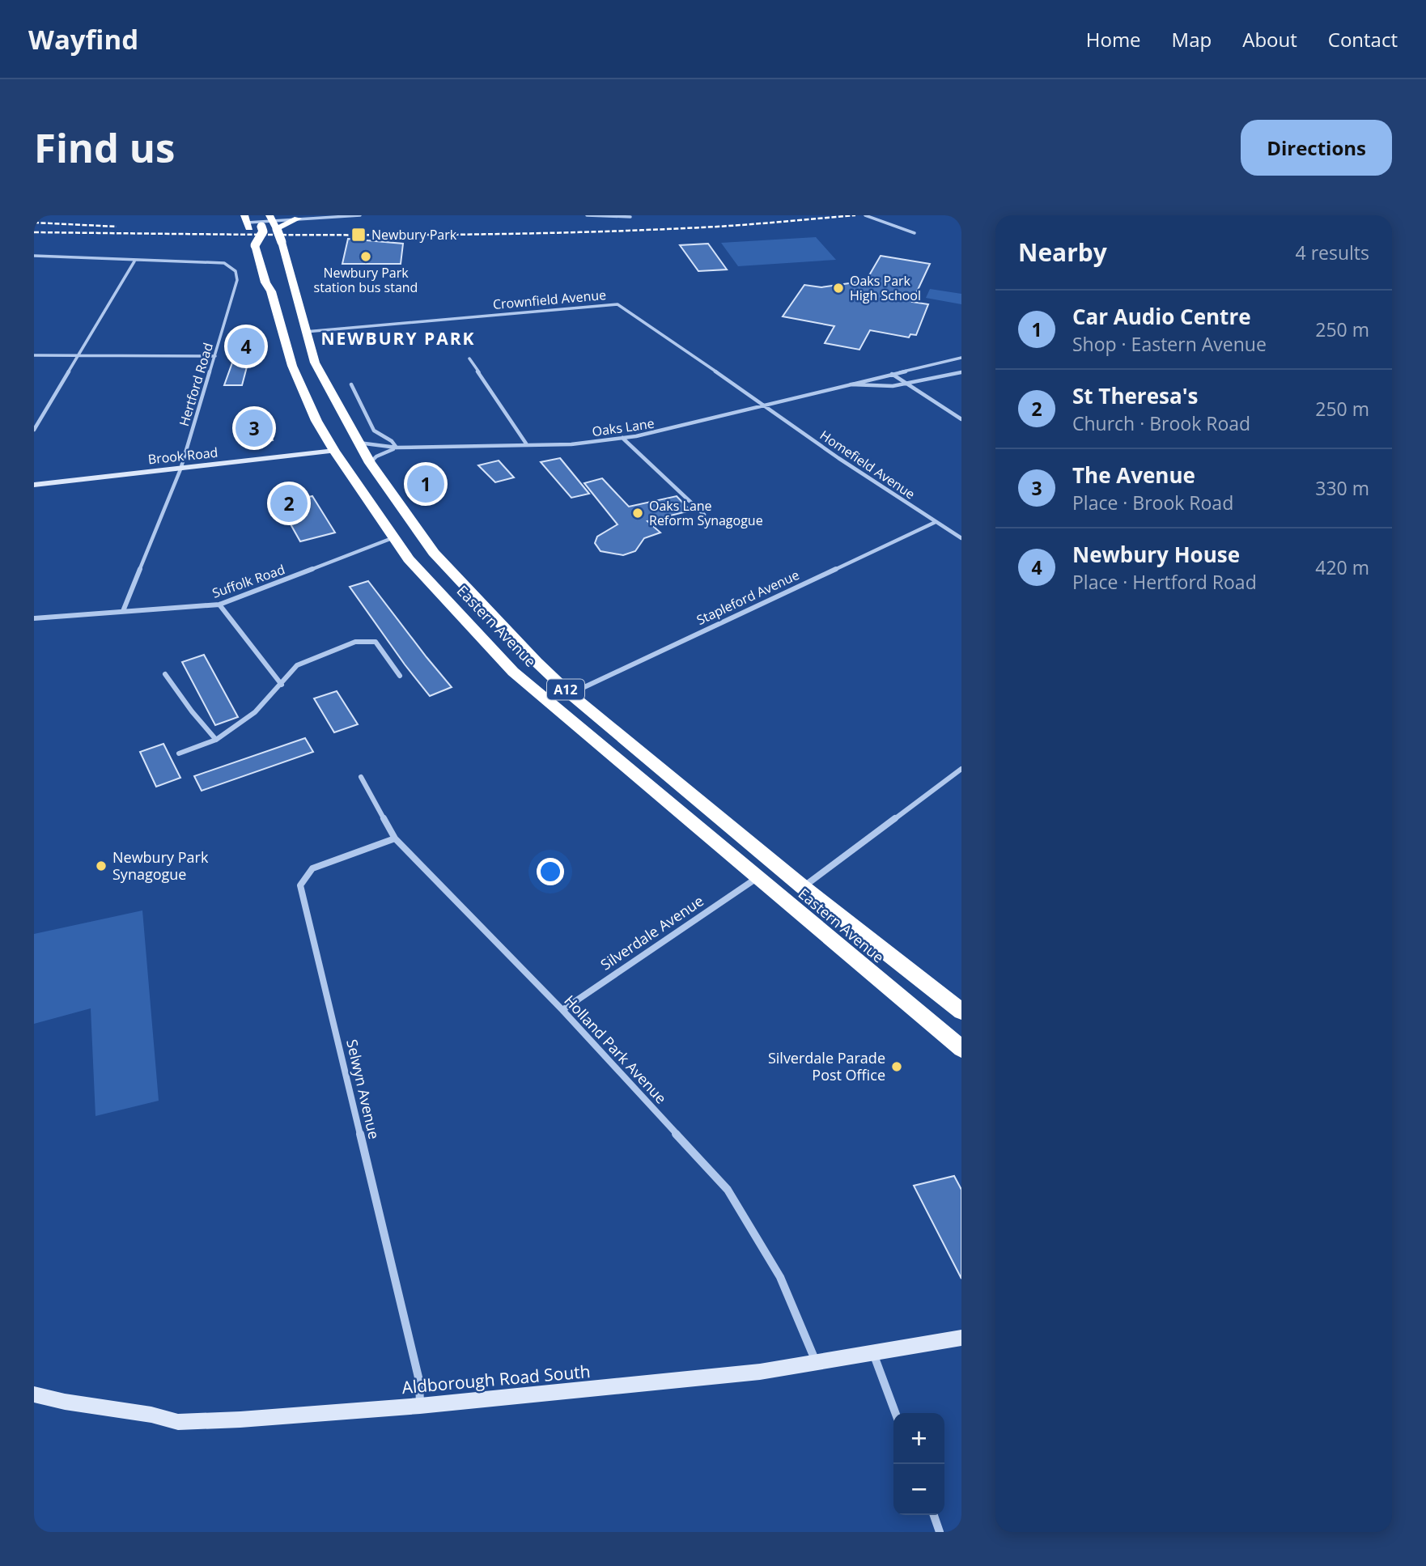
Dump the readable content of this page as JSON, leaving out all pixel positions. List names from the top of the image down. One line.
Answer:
{"streets":{"highway":["Eastern Avenue","A12"],"street":["Crownfield Avenue","Hertford Road","Oaks Lane","Brook Road","Homefield Avenue","Suffolk Road","Stapleford Avenue","Silverdale Avenue","Holland Park Avenue","Selwyn Avenue","Aldborough Road South"]},"crossings":[["Crownfield Avenue","Oaks Lane"],["Crownfield Avenue","Homefield Avenue"],["Crownfield Avenue","Eastern Avenue"],["Hertford Road","Brook Road"],["Hertford Road","Suffolk Road"],["Oaks Lane","Homefield Avenue"],["Oaks Lane","Eastern Avenue"],["Brook Road","Eastern Avenue"],["Homefield Avenue","Stapleford Avenue"],["Suffolk Road","Eastern Avenue"],["Stapleford Avenue","Eastern Avenue"],["Eastern Avenue","Silverdale Avenue"],["Silverdale Avenue","Holland Park Avenue"],["Holland Park Avenue","Selwyn Avenue"],["Holland Park Avenue","Aldborough Road South"],["Selwyn Avenue","Aldborough Road South"]],"districts":["NEWBURY PARK"],"places":{"transit":["Newbury Park"],"other":["Newbury Park station bus stand","Oaks Park High School","Oaks Lane Reform Synagogue","Newbury Park Synagogue","Silverdale Parade Post Office"]},"page":{"header":"Wayfind","nav":["Home","Map","About","Contact"],"buttons":"Directions","title":"Find us","heading":["Nearby","4 results"],"list":[{"mark":"1","name":"Car Audio Centre","note":"Shop · Eastern Avenue","value":"250 m"},{"mark":"2","name":"St Theresa's","note":"Church · Brook Road","value":"250 m"},{"mark":"3","name":"The Avenue","note":"Place · Brook Road","value":"330 m"},{"mark":"4","name":"Newbury House","note":"Place · Hertford Road","value":"420 m"}],"pins":["4","3","1","2"],"map_buttons":["+","−"]}}
